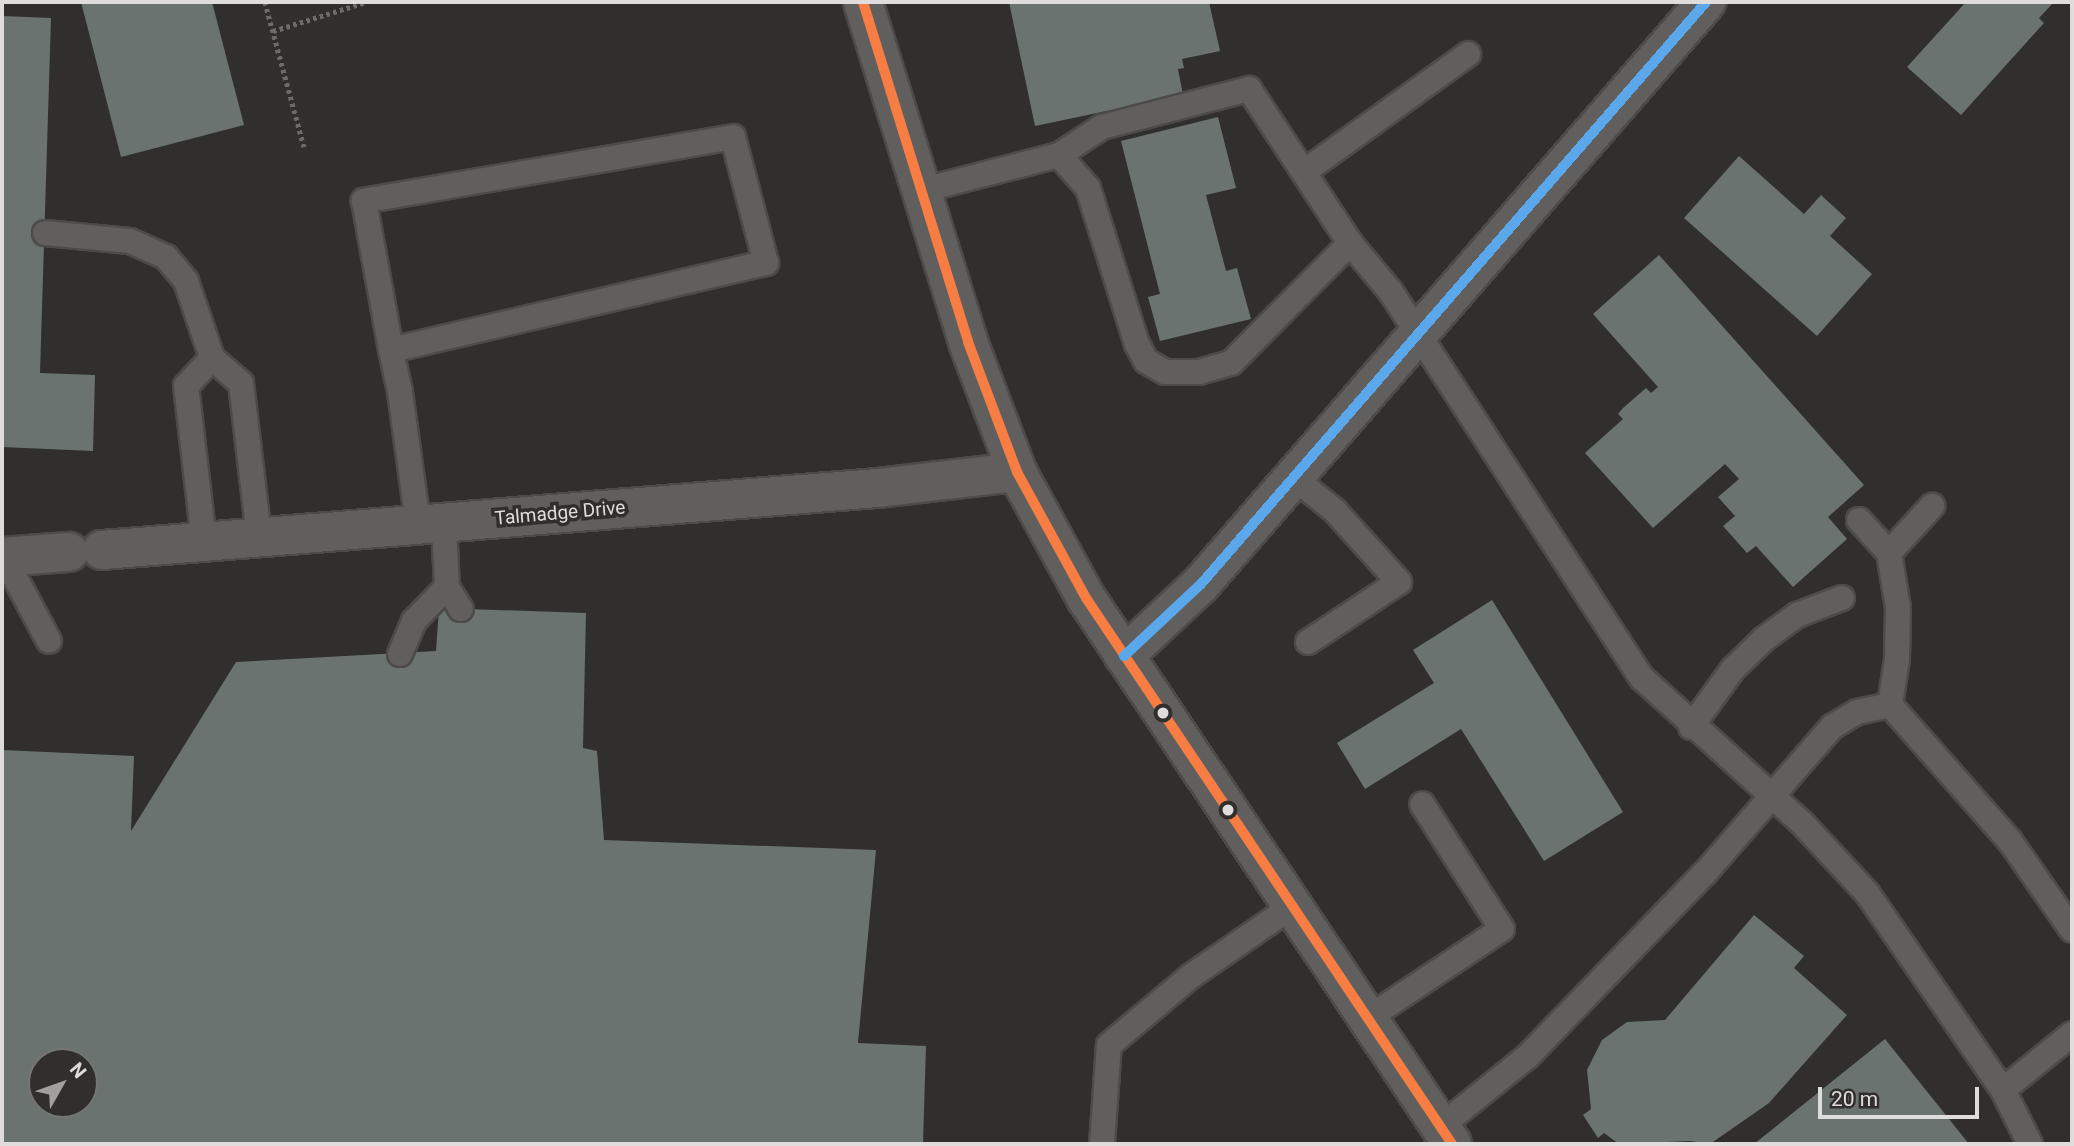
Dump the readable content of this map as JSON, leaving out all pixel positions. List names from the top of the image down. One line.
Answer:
{"streets":{"street":["Talmadge Drive"]},"scale_bar":"20 m","north":"top right"}
